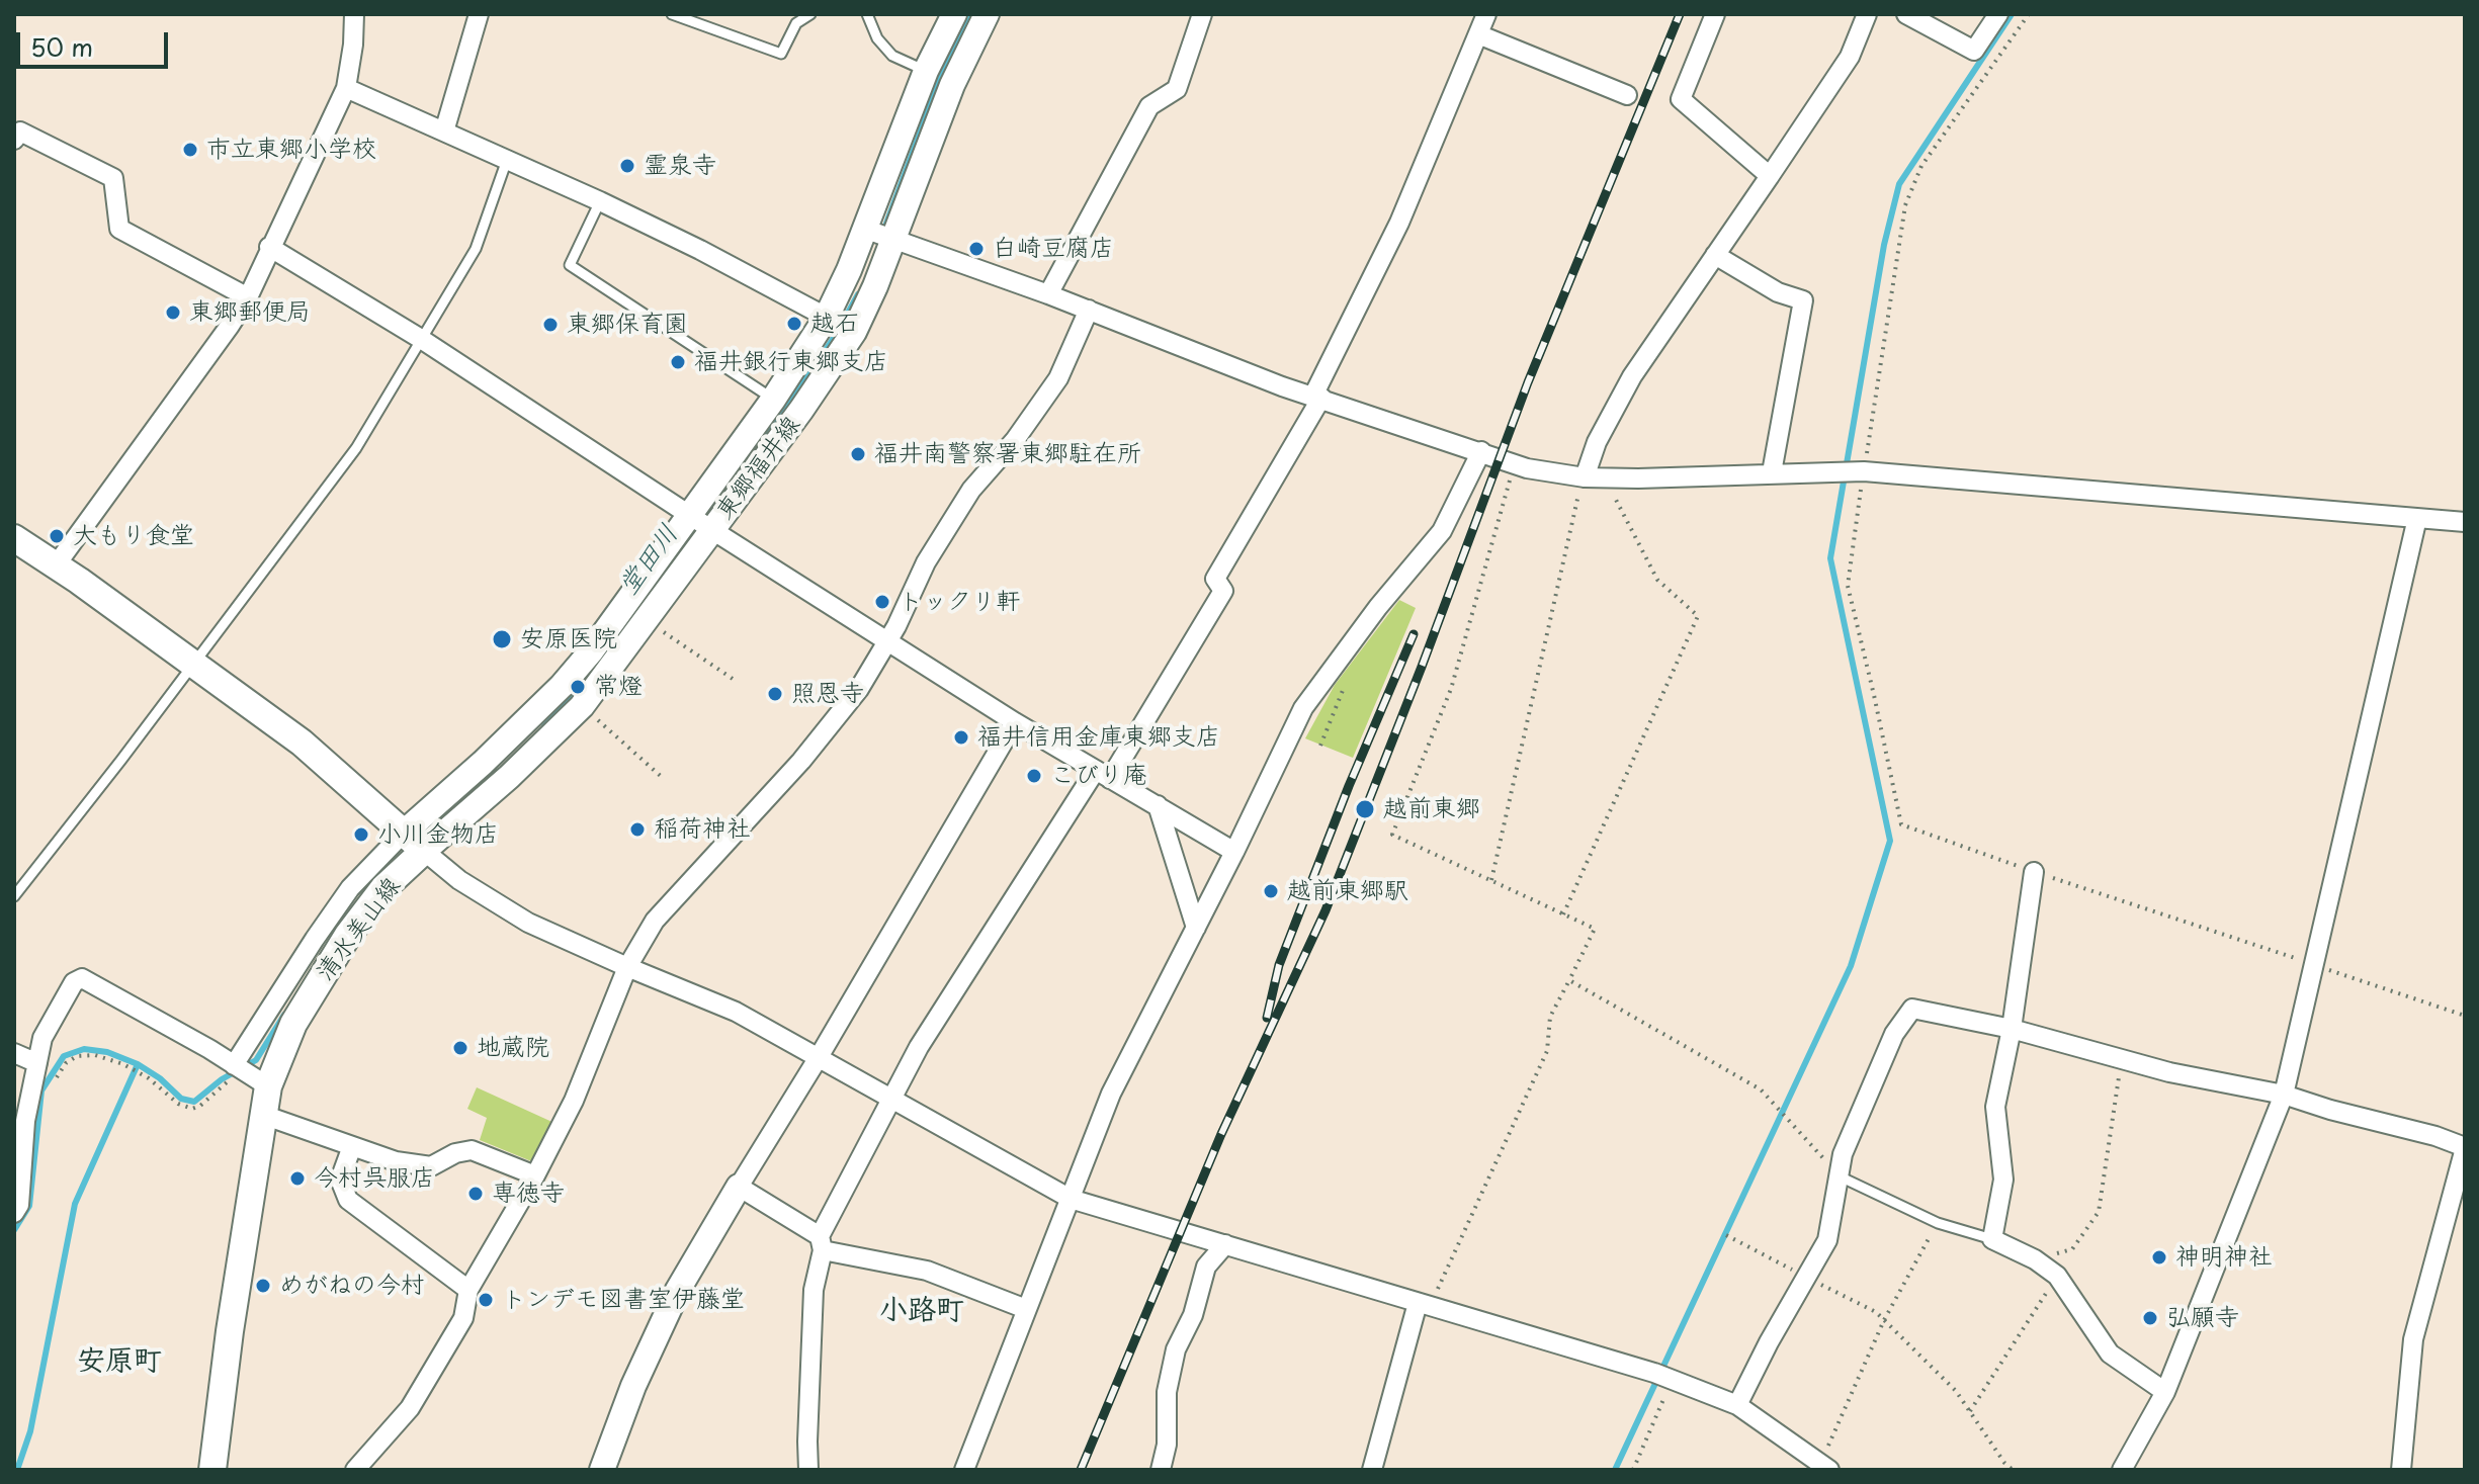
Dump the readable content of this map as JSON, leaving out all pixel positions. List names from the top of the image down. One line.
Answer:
{"streets":{"main road":["東郷福井線","清水美山線"]},"crossings":[["東郷福井線","清水美山線"]],"districts":["小路町","安原町"],"water":["堂田川"],"places":["市立東郷小学校","霊泉寺","白崎豆腐店","東郷郵便局","越石","東郷保育園","福井銀行東郷支店","福井南警察署東郷駐在所","大もり食堂","トックリ軒","安原医院","常燈","照恩寺","福井信用金庫東郷支店","こびり庵","越前東郷","稲荷神社","小川金物店","越前東郷駅","地蔵院","今村呉服店","専徳寺","神明神社","めがねの今村","トンデモ図書室伊藤堂","弘願寺"],"scale_bar":"50 m"}
